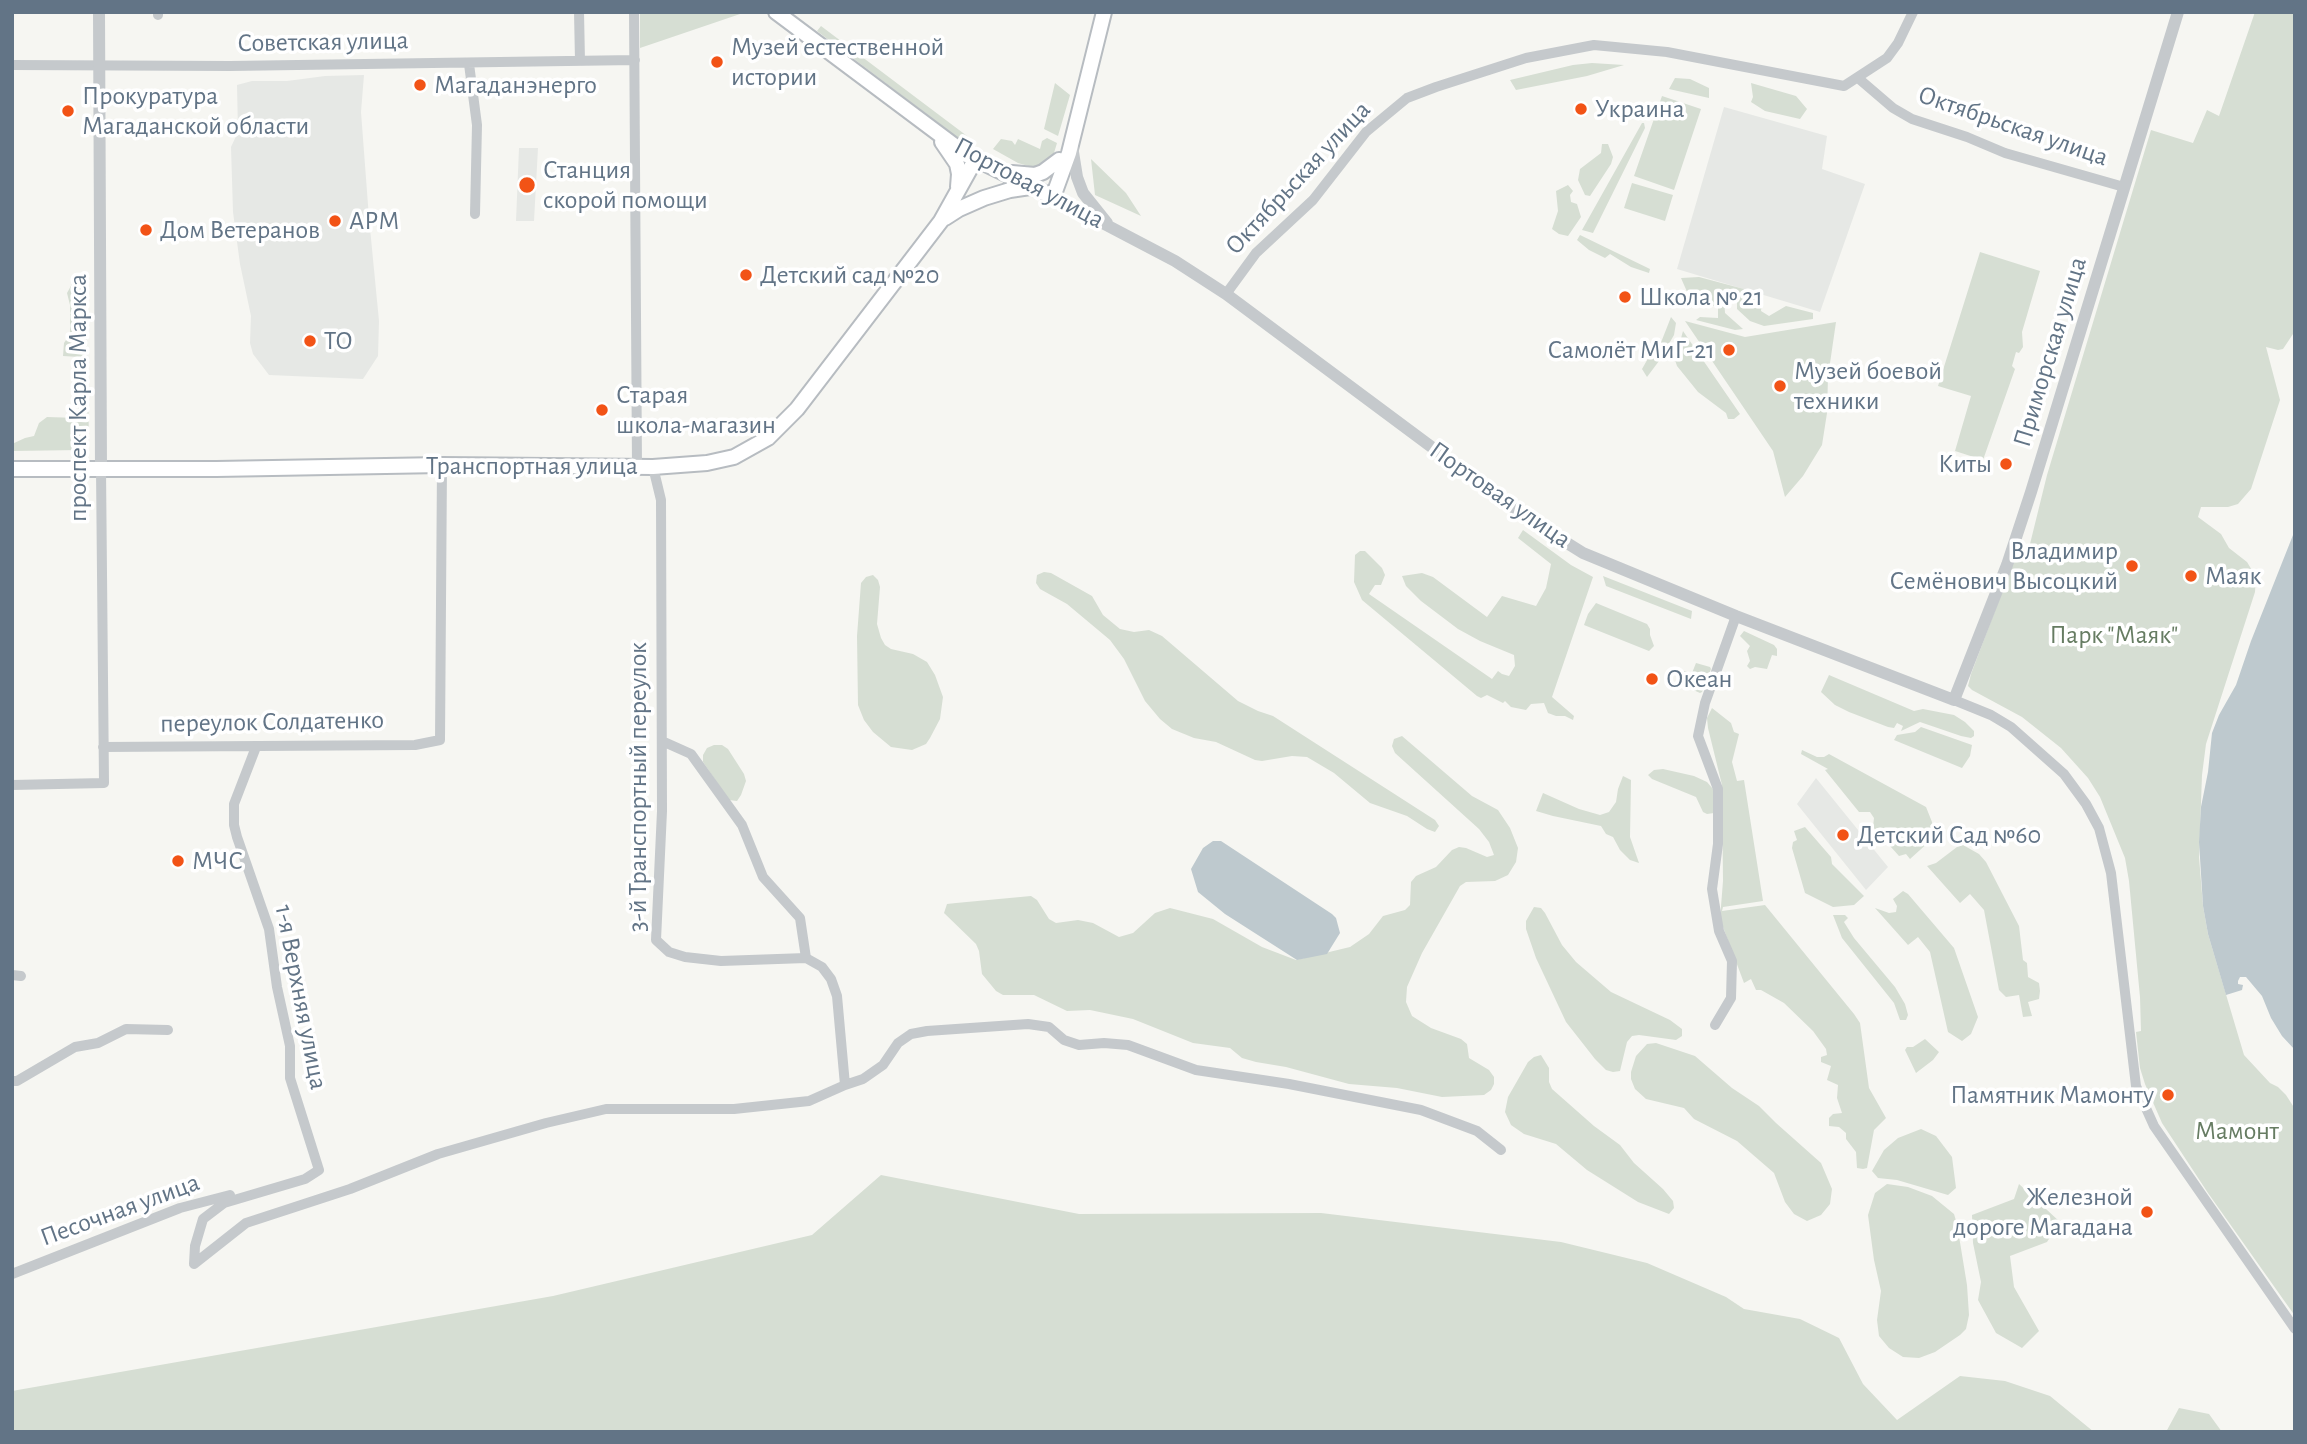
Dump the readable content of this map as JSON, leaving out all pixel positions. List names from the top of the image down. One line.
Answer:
{"streets":{"main road":["Портовая улица","Транспортная улица"],"street":["Советская улица","Октябрьская улица","Приморская улица","проспект Карла Маркса","переулок Солдатенко","3-й Транспортный переулок","1-я Верхняя улица","Песочная улица"]},"crossings":[["Советская улица","проспект Карла Маркса"],["Октябрьская улица","Портовая улица"],["Октябрьская улица","Приморская улица"],["Портовая улица","Приморская улица"],["Портовая улица","Транспортная улица"],["проспект Карла Маркса","Транспортная улица"],["проспект Карла Маркса","переулок Солдатенко"],["Транспортная улица","переулок Солдатенко"],["Транспортная улица","3-й Транспортный переулок"],["переулок Солдатенко","1-я Верхняя улица"],["1-я Верхняя улица","Песочная улица"]],"parks":["Парк \"Маяк\"","Мамонт"],"places":["Музей естественной истории","Магаданэнерго","Украина","Прокуратура Магаданской области","Станция скорой помощи","АРМ","Дом Ветеранов","Детский сад №20","Школа № 21","ТО","Самолёт МиГ-21","Музей боевой техники","Старая школа-магазин","Киты","Владимир Семёнович Высоцкий","Маяк","Океан","Детский Сад №60","МЧС","Памятник Мамонту","Железной дороге Магадана"]}
